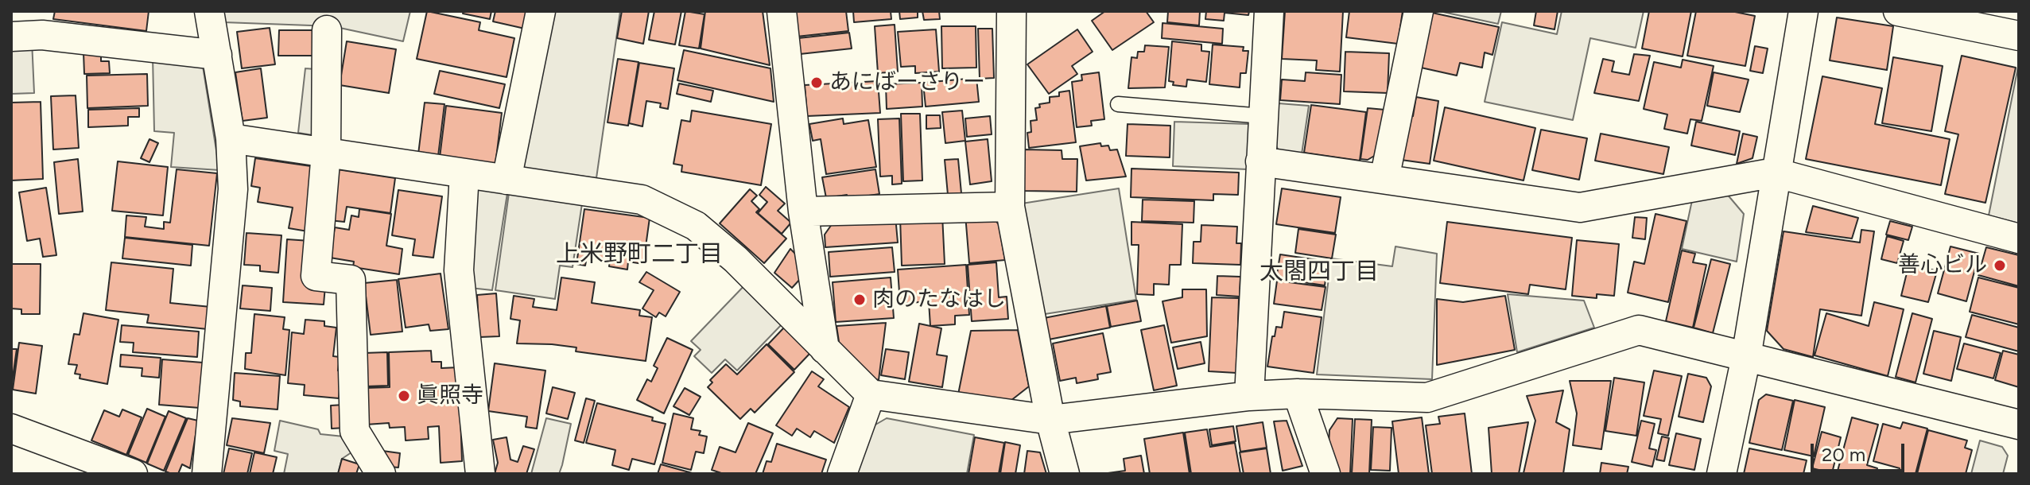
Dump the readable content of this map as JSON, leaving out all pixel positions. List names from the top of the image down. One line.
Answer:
{"districts":["上米野町二丁目","太閤四丁目"],"places":["あにばーさりー","善心ビル","肉のたなはし","眞照寺"],"scale_bar":"20 m"}
